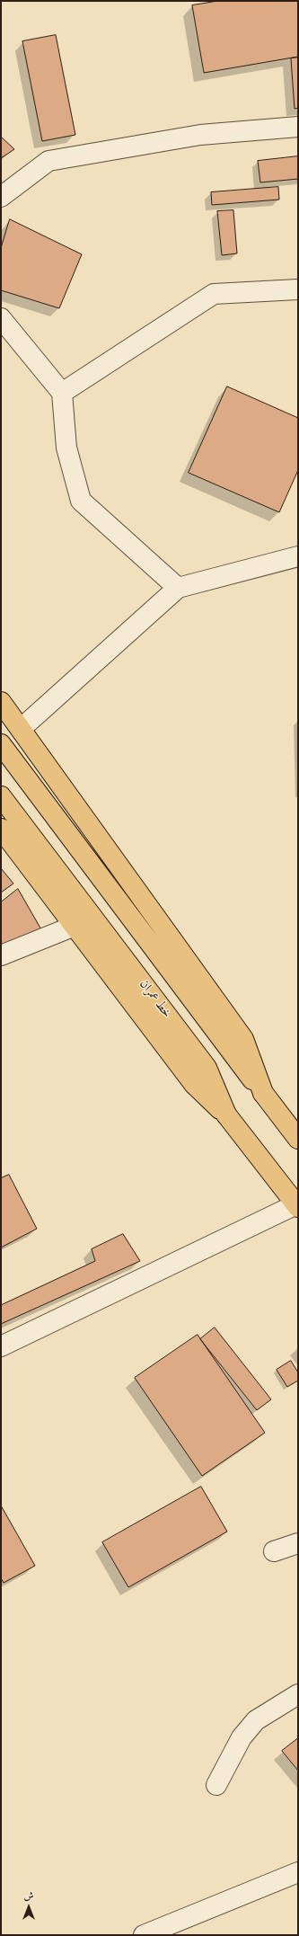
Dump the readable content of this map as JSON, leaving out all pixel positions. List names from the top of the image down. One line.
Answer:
{"streets":{"main road":["خط عمران"]},"north":"top"}
